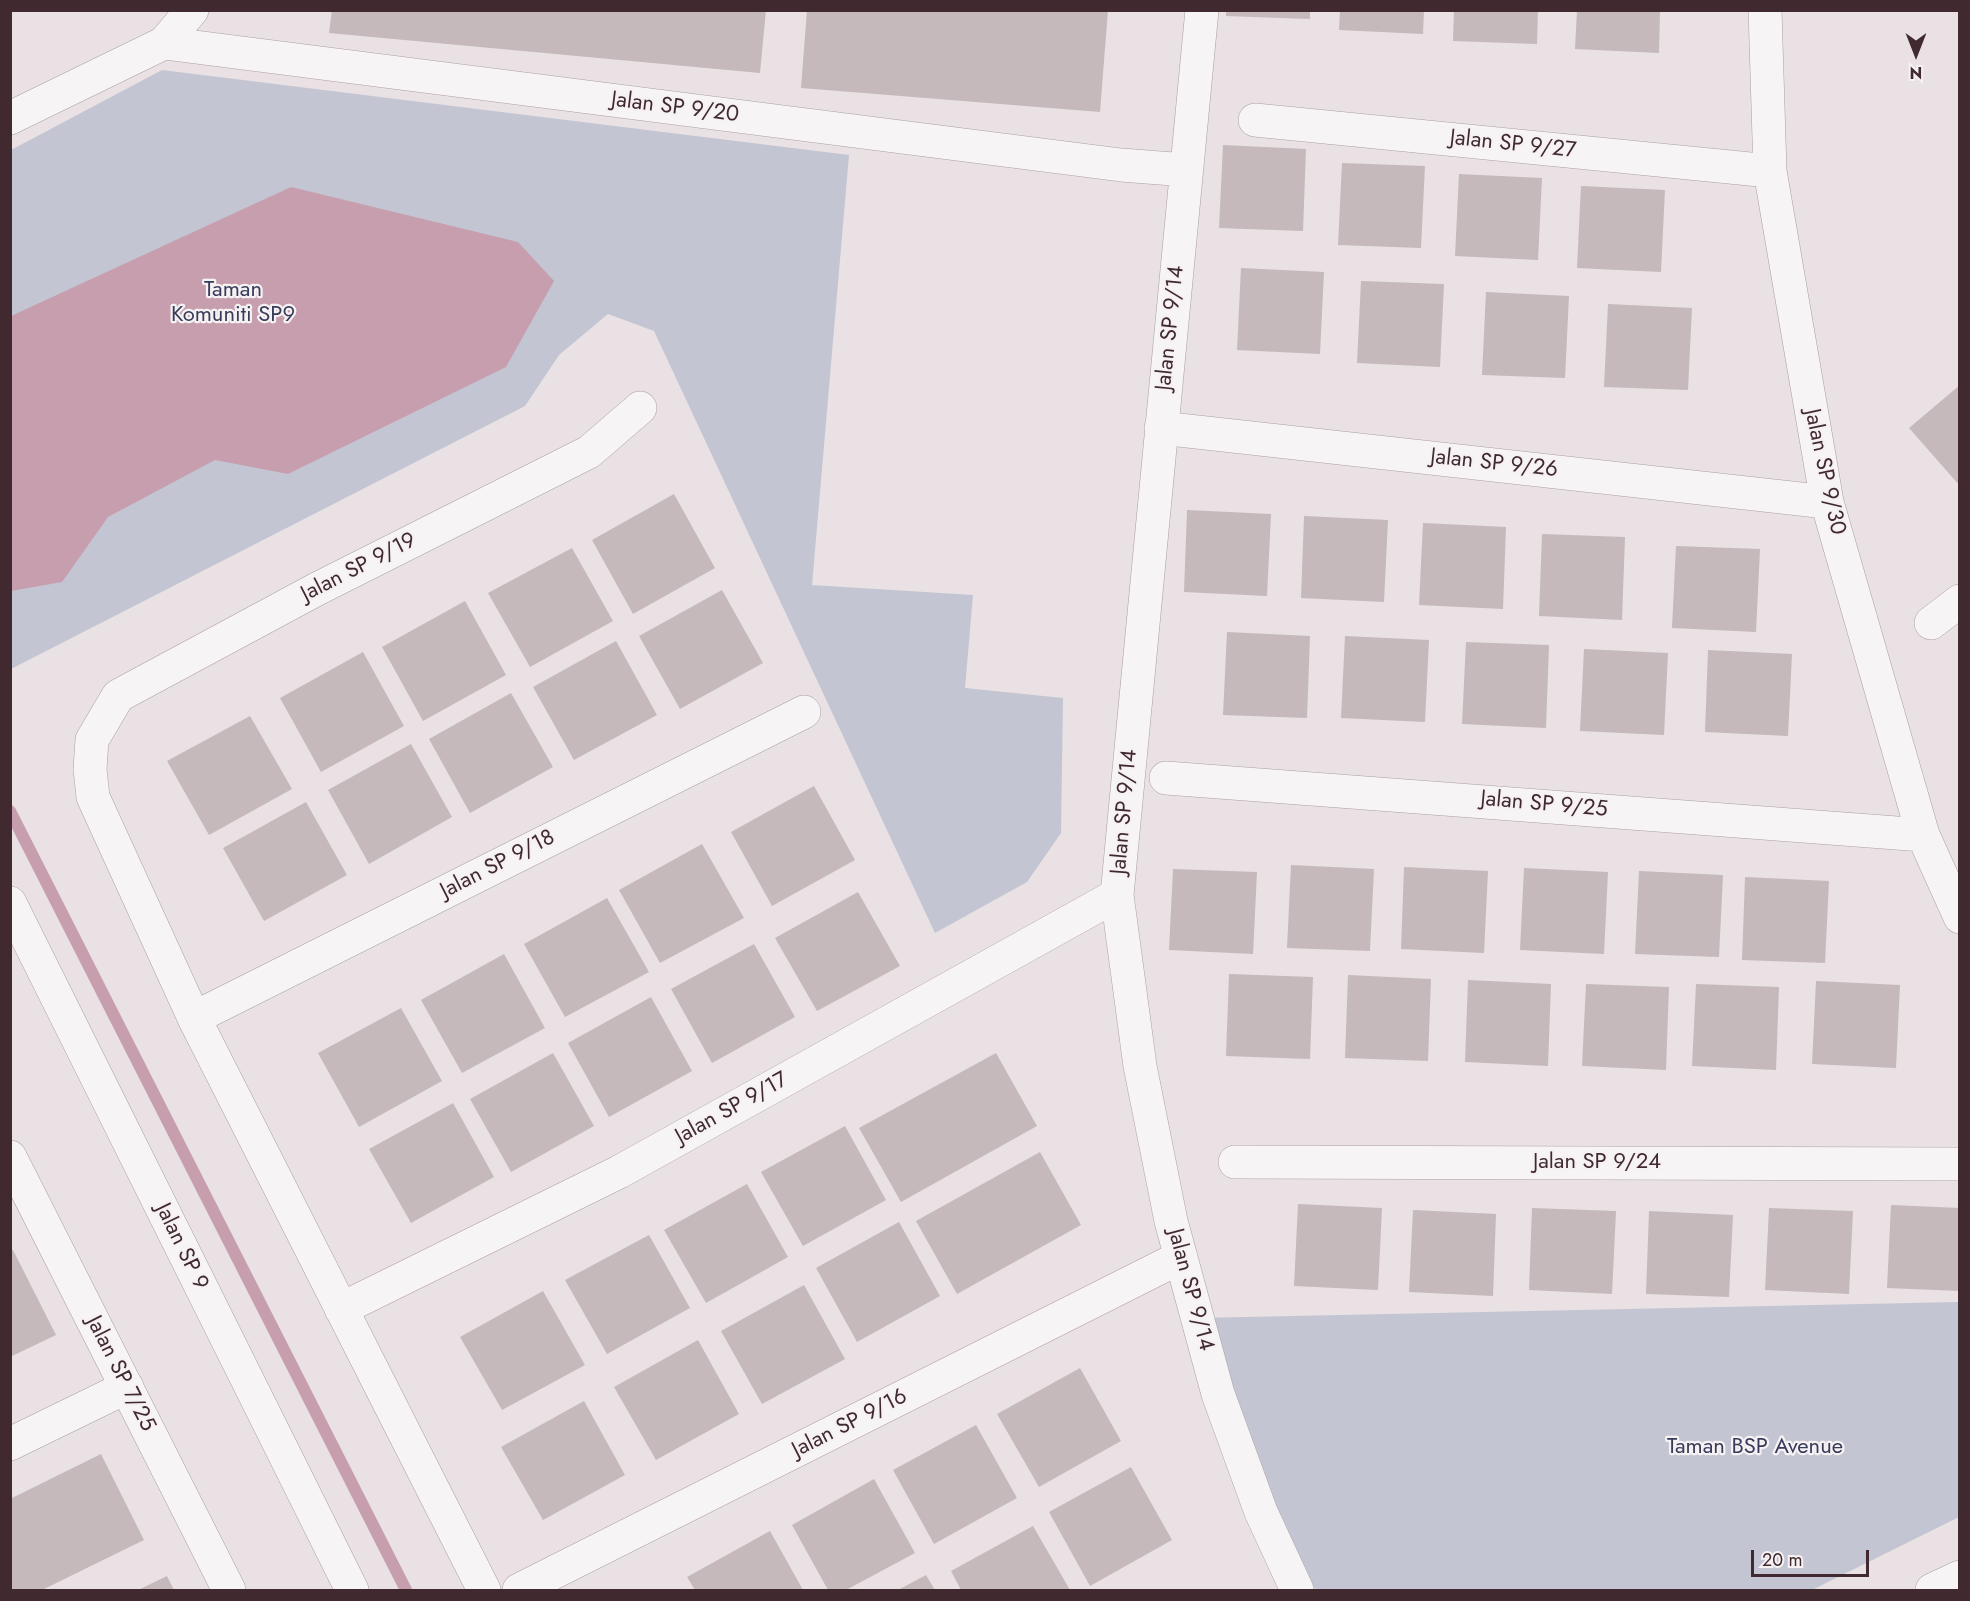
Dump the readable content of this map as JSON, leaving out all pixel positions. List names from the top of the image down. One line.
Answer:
{"streets":{"street":["Jalan SP 9/20","Jalan SP 9/27","Jalan SP 9/14","Jalan SP 9/26","Jalan SP 9/30","Jalan SP 9/19","Jalan SP 9/25","Jalan SP 9/18","Jalan SP 9/17","Jalan SP 9/24","Jalan SP 9","Jalan SP 7/25","Jalan SP 9/16"]},"crossings":[["Jalan SP 9/20","Jalan SP 9/14"],["Jalan SP 9/27","Jalan SP 9/30"],["Jalan SP 9/14","Jalan SP 9/26"],["Jalan SP 9/14","Jalan SP 9/17"],["Jalan SP 9/14","Jalan SP 9/16"],["Jalan SP 9/26","Jalan SP 9/30"],["Jalan SP 9/30","Jalan SP 9/25"],["Jalan SP 9/19","Jalan SP 9/18"]],"parks":["Taman Komuniti SP9","Taman BSP Avenue"],"scale_bar":"20 m","north":"bottom"}
